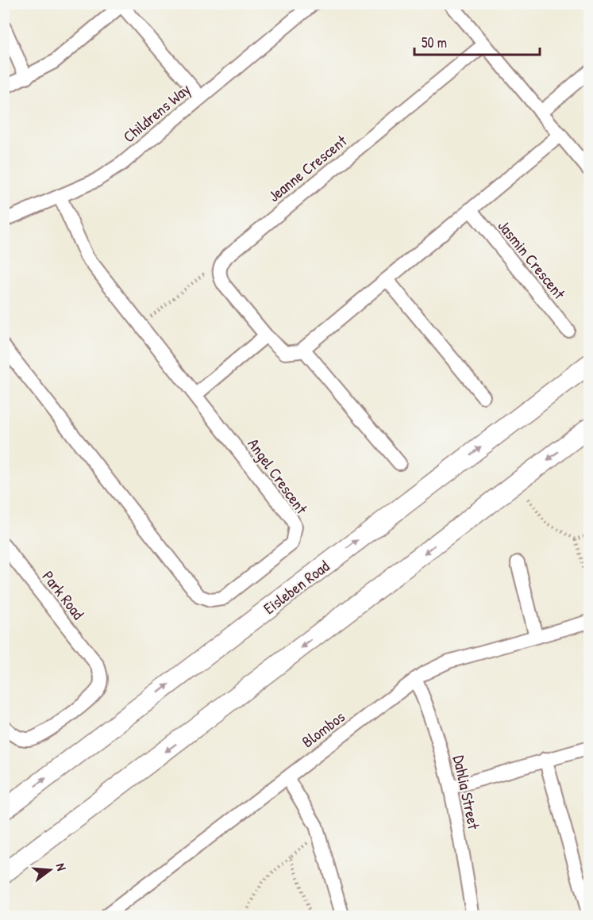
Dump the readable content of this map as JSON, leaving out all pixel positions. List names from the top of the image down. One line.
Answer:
{"streets":{"main road":["Eisleben Road"],"street":["Childrens Way","Jeanne Crescent","Jasmin Crescent","Angel Crescent","Park Road","Blombos","Dahlia Street"]},"crossings":[["Childrens Way","Angel Crescent"],["Blombos","Dahlia Street"]],"scale_bar":"50 m","north":"right"}
